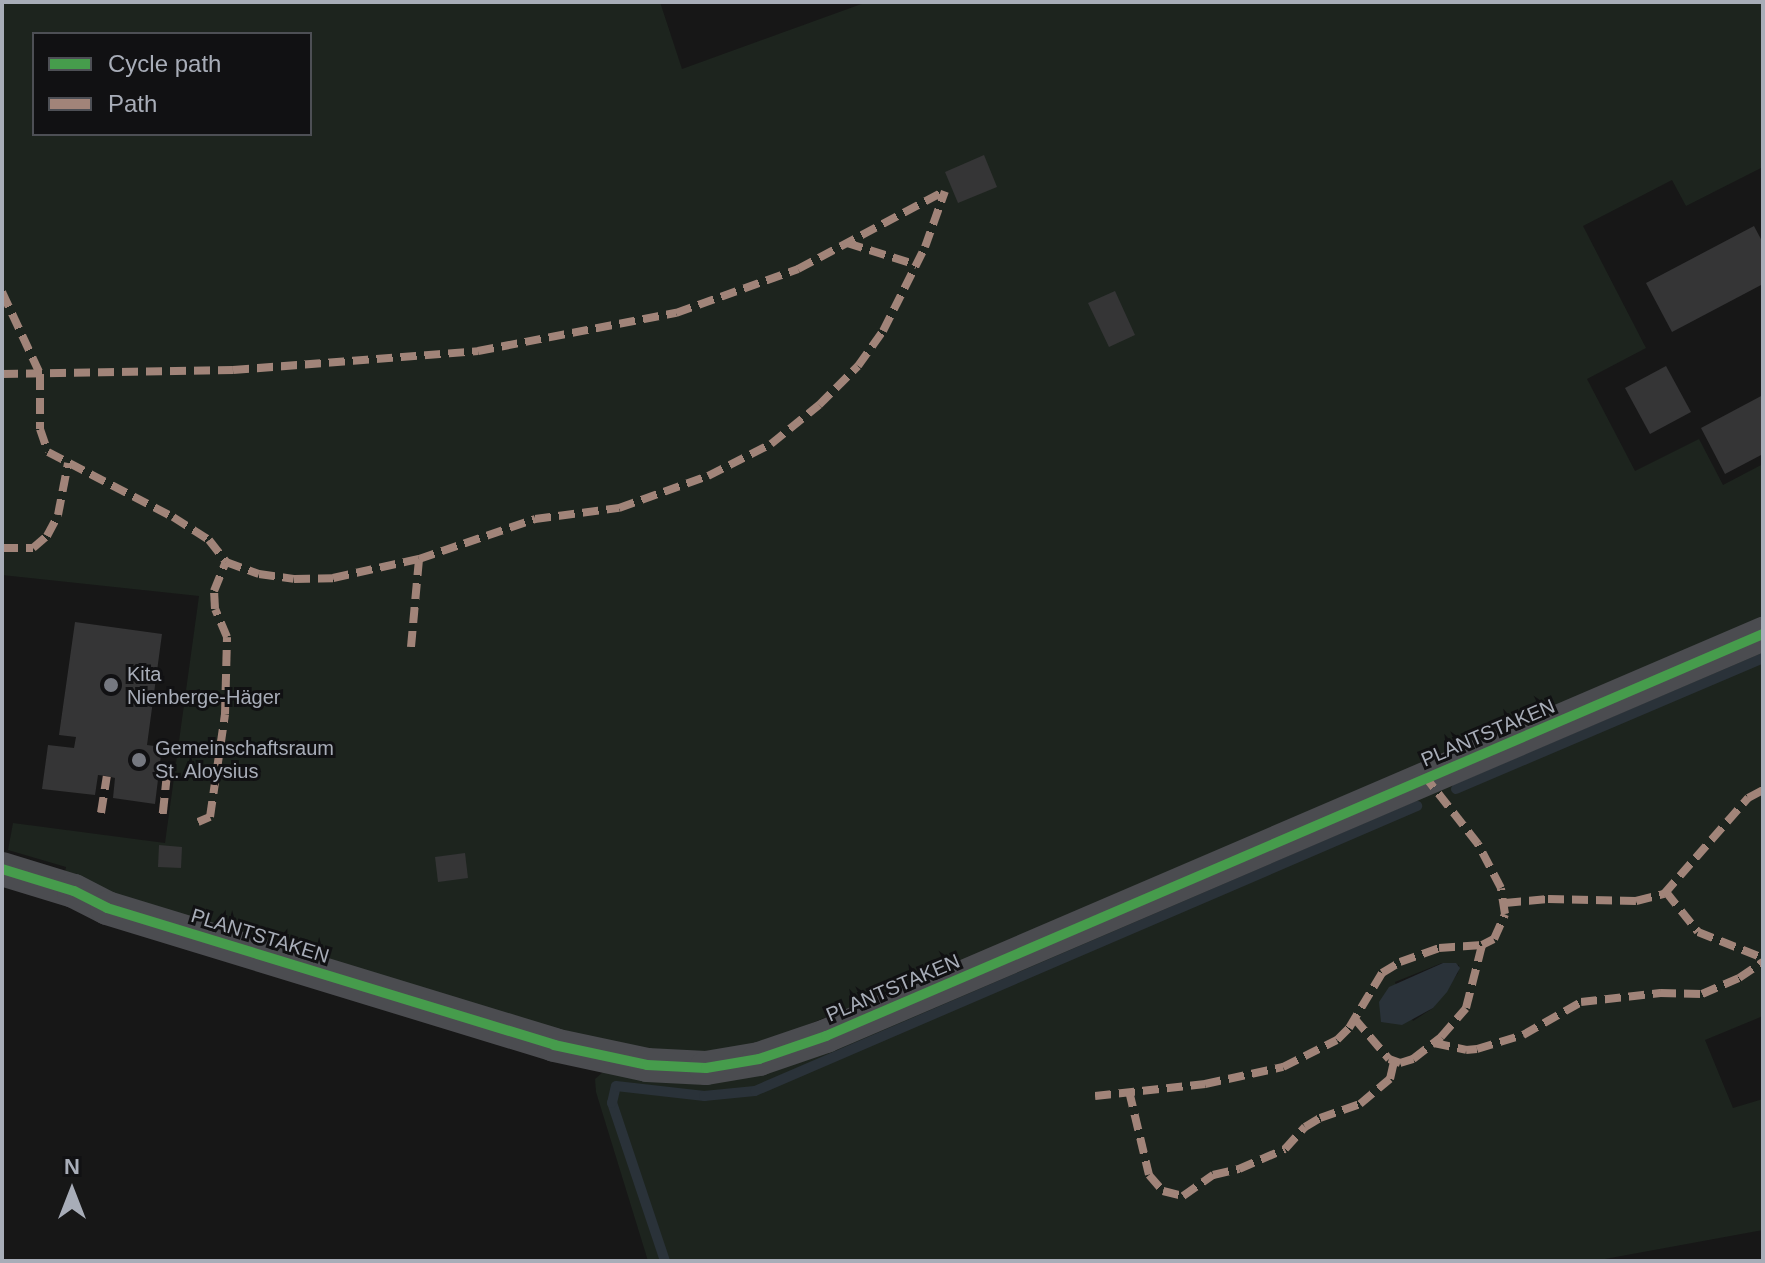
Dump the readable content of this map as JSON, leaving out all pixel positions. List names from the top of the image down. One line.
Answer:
{"streets":{"street":["PLANTSTAKEN"]},"places":["Kita Nienberge-Häger","Gemeinschaftsraum St. Aloysius"],"legend":["Cycle path","Path"],"north":"top"}
